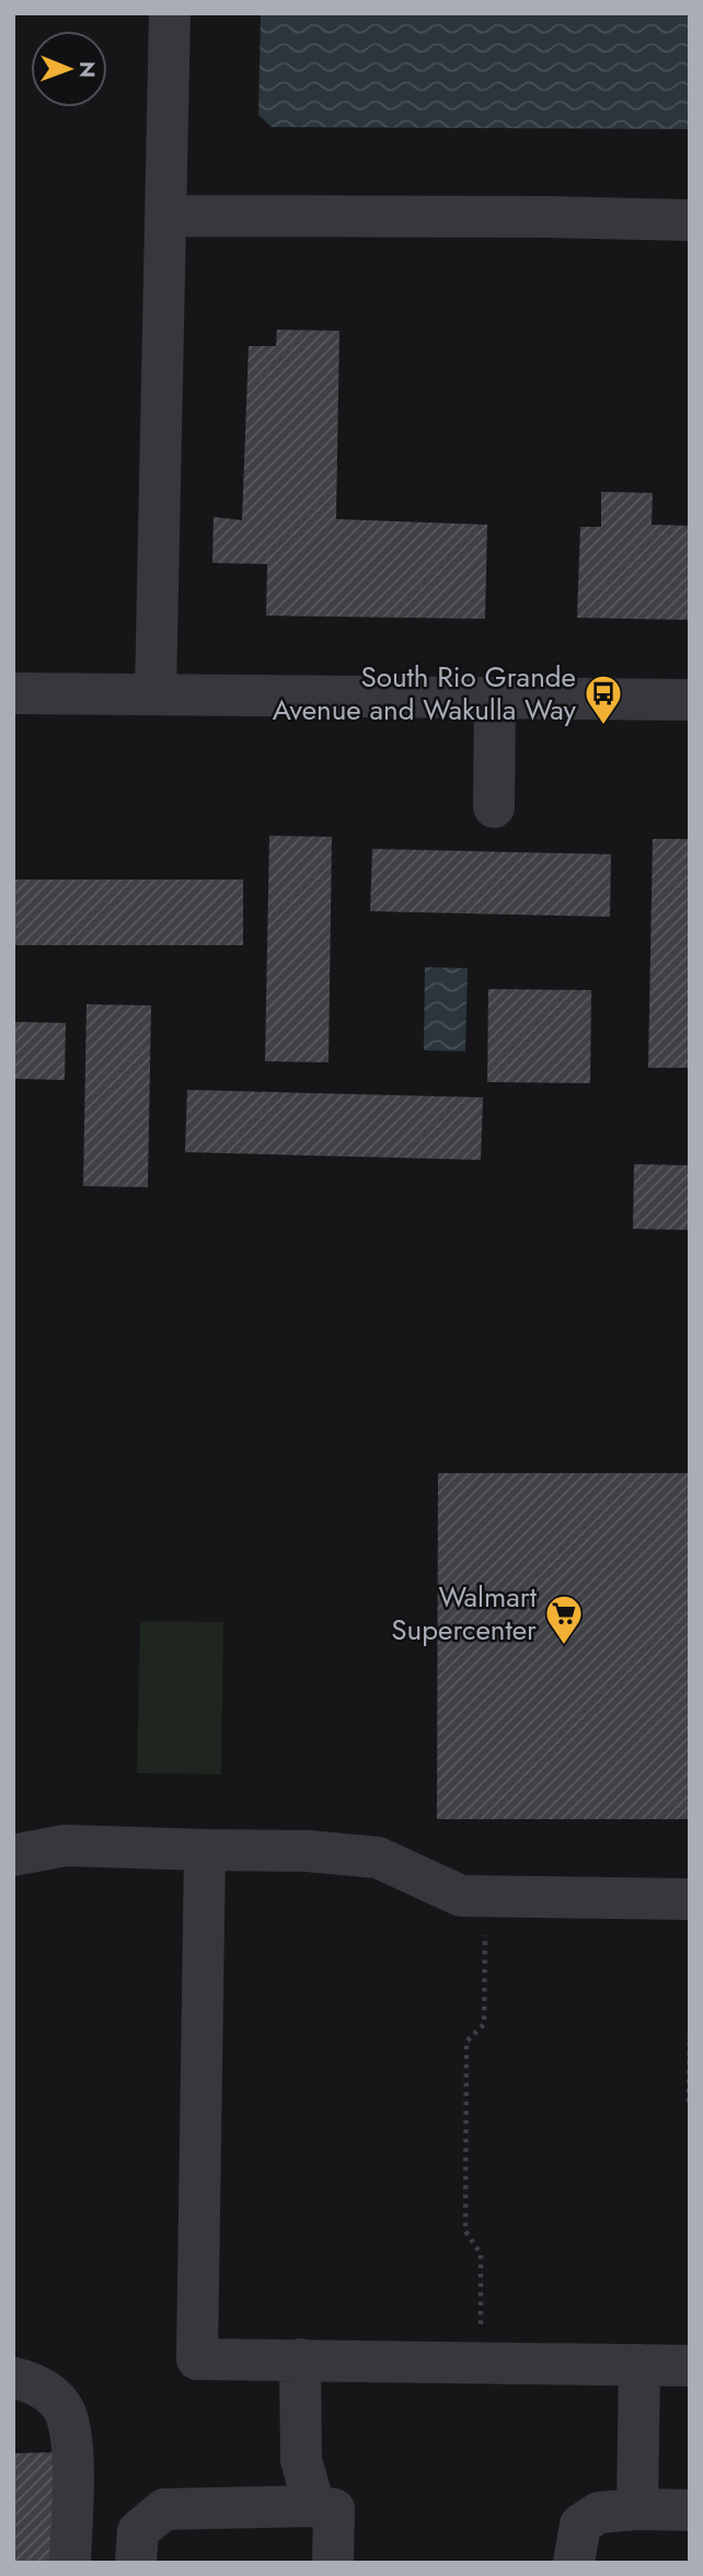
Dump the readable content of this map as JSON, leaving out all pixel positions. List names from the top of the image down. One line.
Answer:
{"places":{"bus stop":["South Rio Grande Avenue and Wakulla Way"],"supermarket":["Walmart Supercenter"]},"north":"right"}
